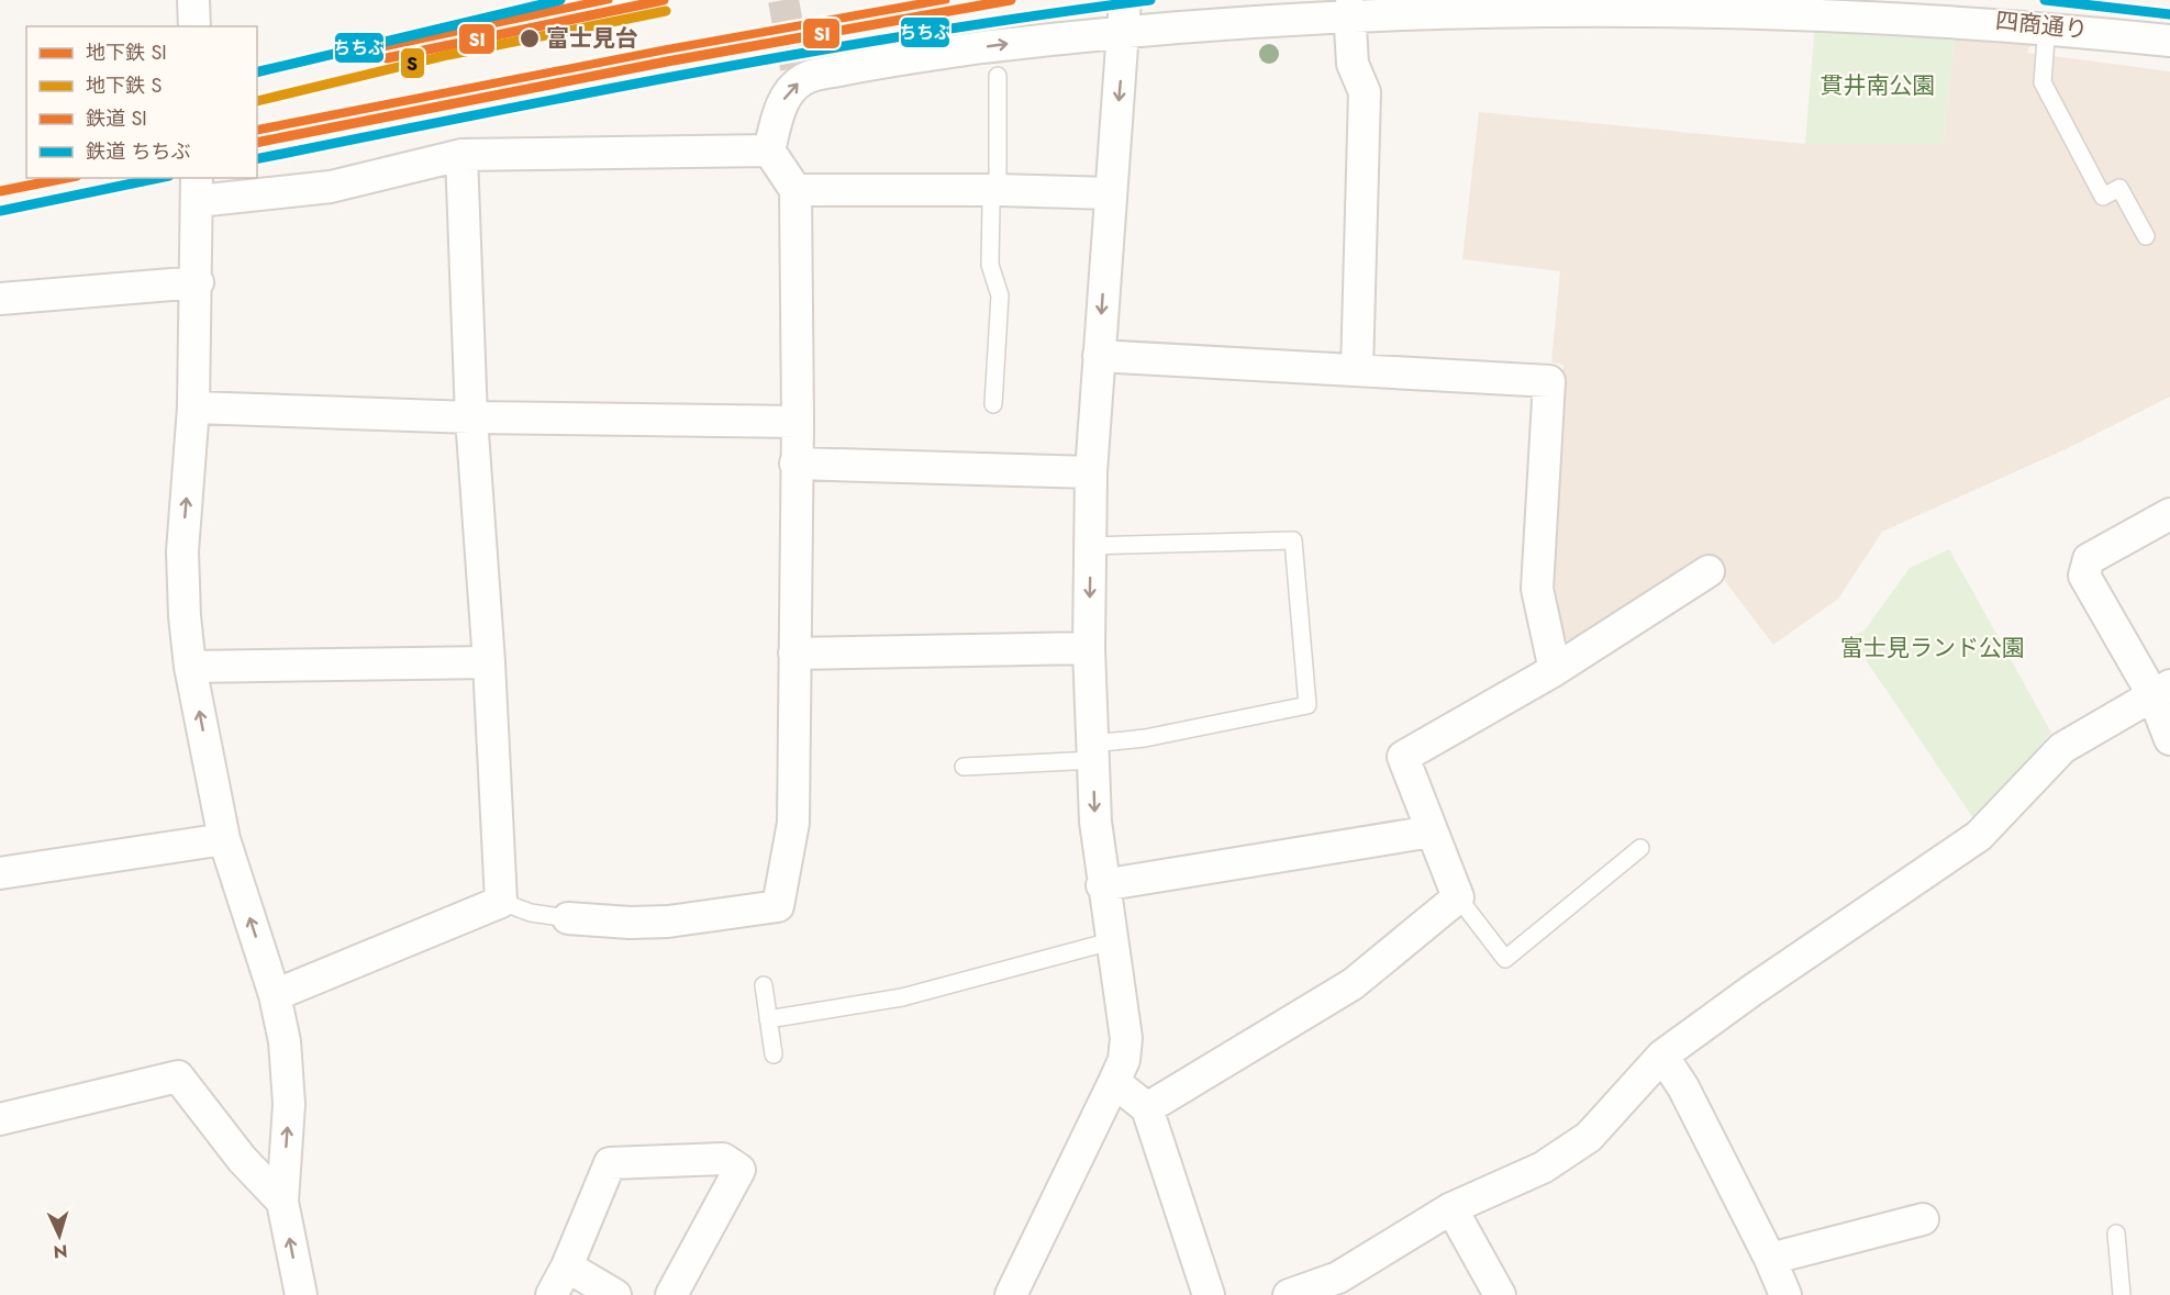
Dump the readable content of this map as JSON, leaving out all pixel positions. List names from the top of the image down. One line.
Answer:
{"streets":{"street":["四商通り"]},"parks":["貫井南公園","富士見ランド公園"],"places":["富士見台"],"lines":["metro line SI","rail line SI","rail line ちちぶ","metro line S"],"legend":["地下鉄 SI","地下鉄 S","鉄道 SI","鉄道 ちちぶ"],"north":"bottom"}
